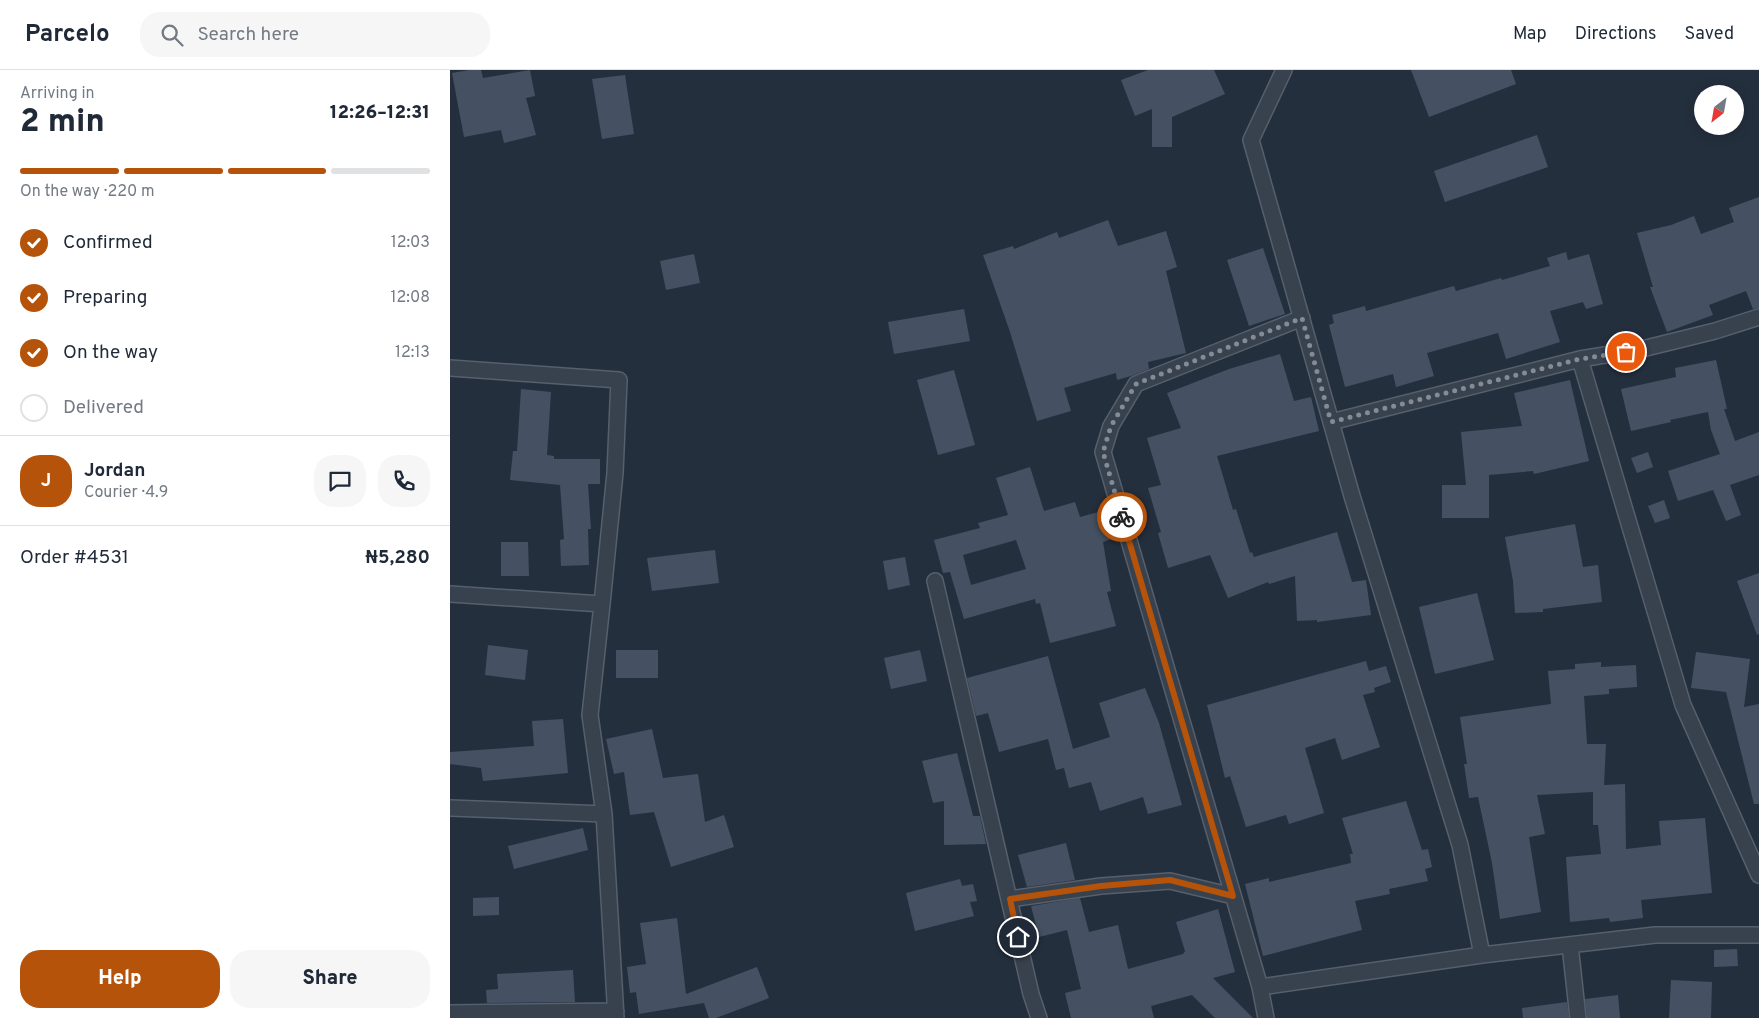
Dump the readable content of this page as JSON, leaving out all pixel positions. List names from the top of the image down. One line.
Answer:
{"north":"bottom left","page":{"header":"Parcelo","search":"Search here","nav":["Map","Directions","Saved"],"heading":["2 min","Arriving in","12:26–12:31"],"panel":["Jordan","Courier · 4.9","Order #4531","₦5,280"],"bar":"On the way · 220 m","list":[["Confirmed","12:03"],["Preparing","12:08"],["On the way","12:13"],"Delivered"],"round":"J","buttons":["Help","Share"]}}
